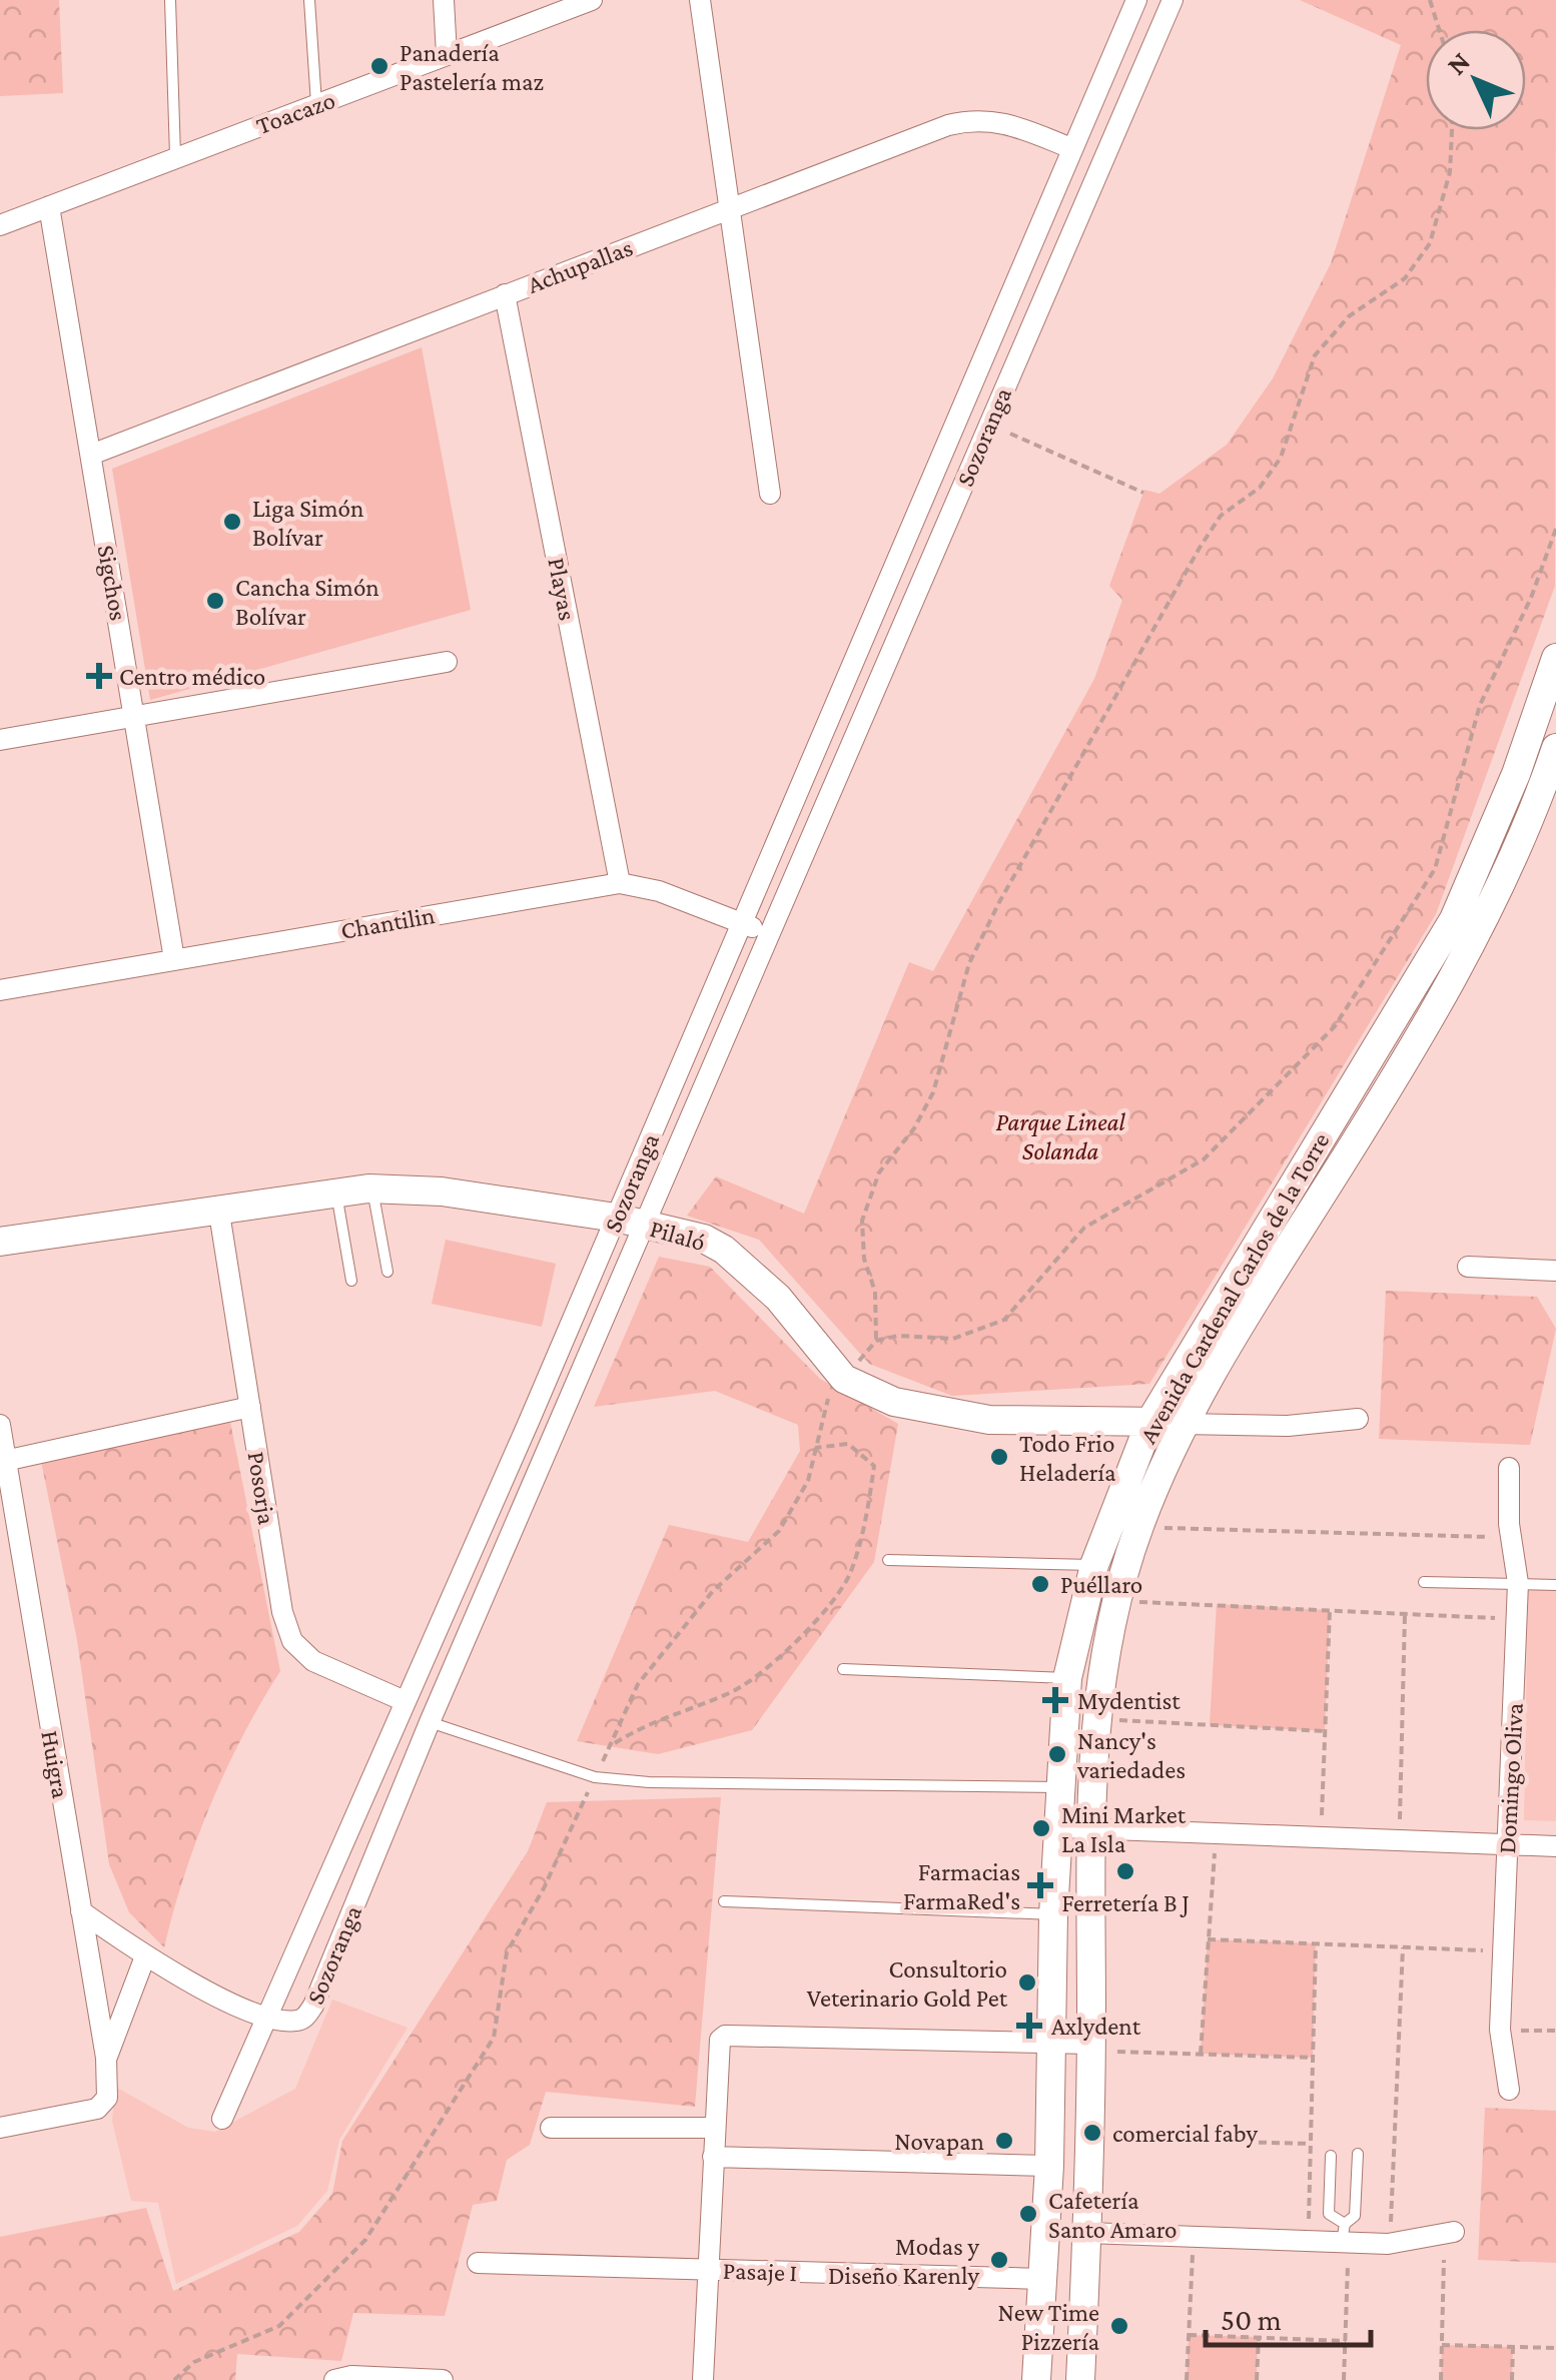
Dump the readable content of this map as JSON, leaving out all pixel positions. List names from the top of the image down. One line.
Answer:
{"streets":{"street":["Toacazo","Achupallas","Sozoranga","Sigchos","Playas","Chantilin","Pilaló","Avenida Cardenal Carlos de la Torre","Posorja","Huigra","Domingo Oliva","Pasaje I"]},"crossings":[["Toacazo","Sigchos"],["Achupallas","Sozoranga"],["Achupallas","Sigchos"],["Achupallas","Playas"],["Sozoranga","Chantilin"],["Sozoranga","Pilaló"],["Sozoranga","Posorja"],["Sigchos","Chantilin"],["Playas","Chantilin"],["Pilaló","Avenida Cardenal Carlos de la Torre"],["Pilaló","Posorja"],["Avenida Cardenal Carlos de la Torre","Pasaje I"]],"parks":["Parque Lineal Solanda"],"places":{"other":["Panadería Pastelería maz","Liga Simón Bolívar","Cancha Simón Bolívar","Todo Frio Heladería","Puéllaro","Nancy's variedades","Mini Market La Isla","Ferretería B J","Consultorio Veterinario Gold Pet","comercial faby","Novapan","Cafetería Santo Amaro","Modas y Diseño Karenly","New Time Pizzería"],"health":["Centro médico","Mydentist","Farmacias FarmaRed's","Axlydent"]},"scale_bar":"50 m","north":"top left"}
